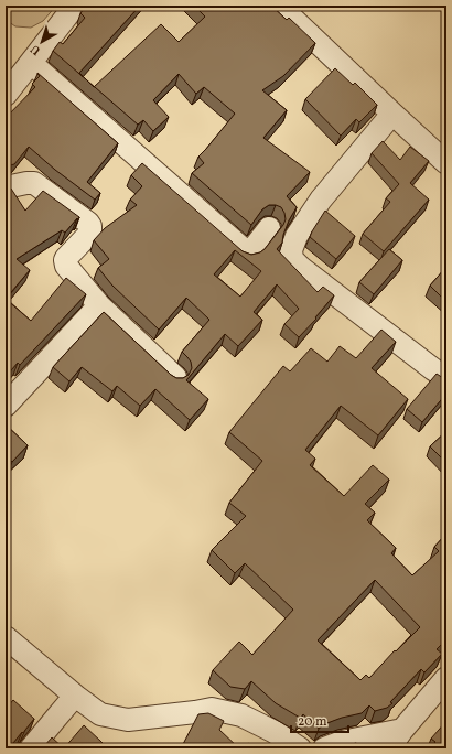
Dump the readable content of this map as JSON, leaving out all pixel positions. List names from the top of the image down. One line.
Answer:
{"scale_bar":"20 m","north":"bottom left"}
